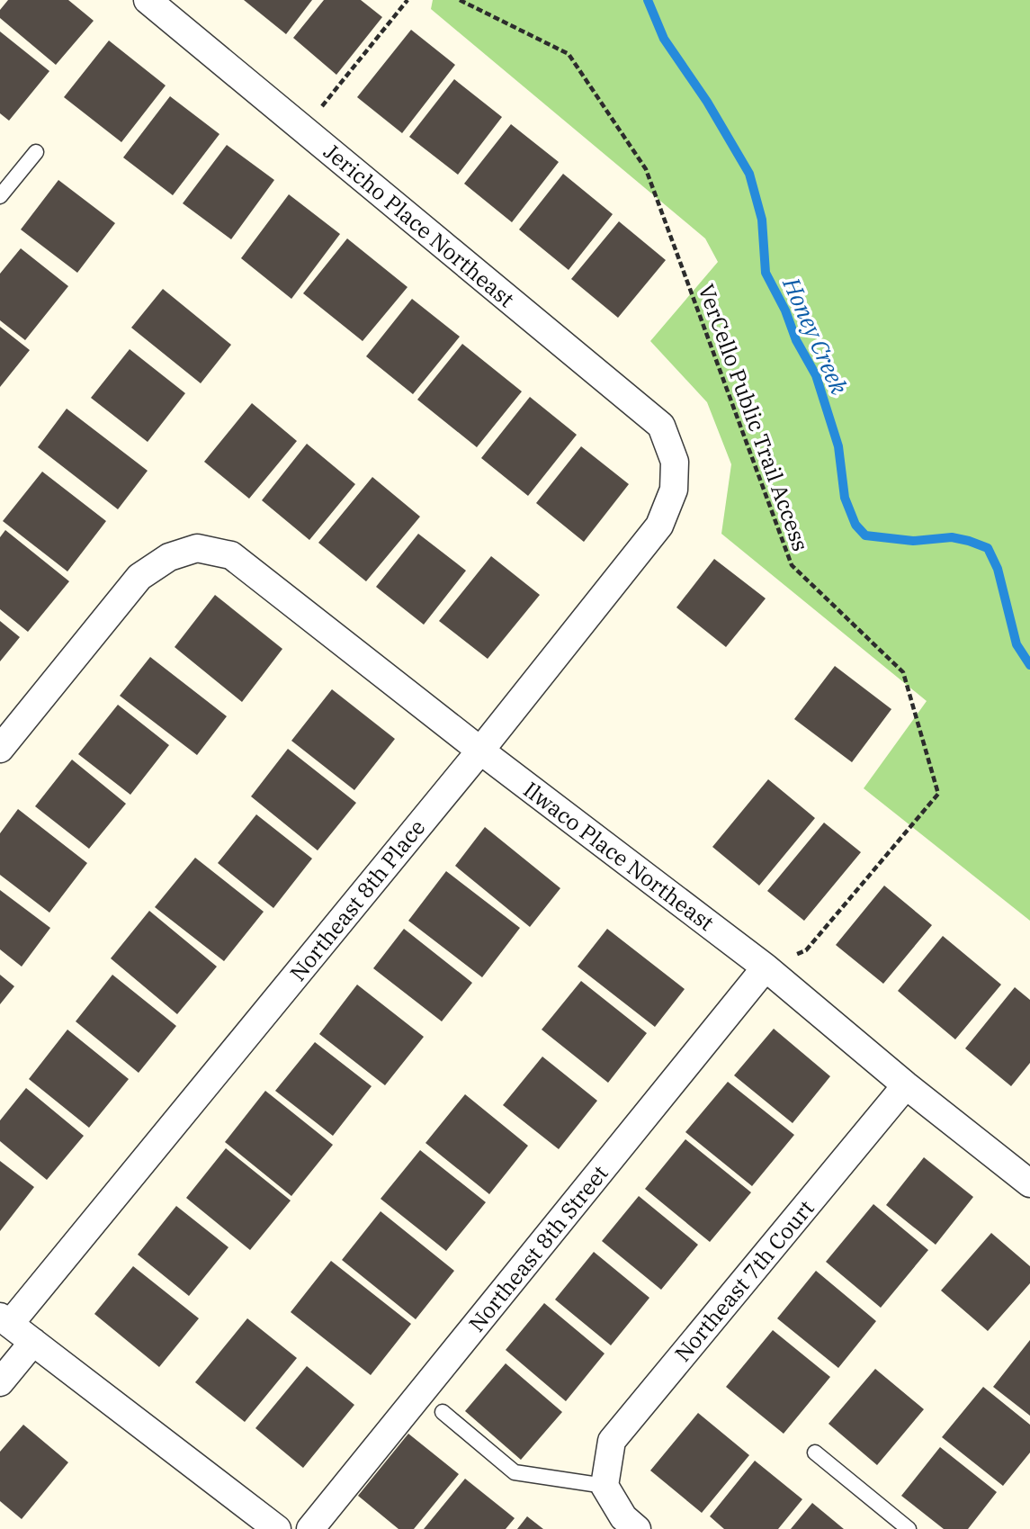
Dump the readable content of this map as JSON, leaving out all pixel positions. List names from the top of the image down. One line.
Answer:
{"streets":{"street":["Jericho Place Northeast","Ilwaco Place Northeast","Northeast 8th Place","Northeast 8th Street","Northeast 7th Court"],"path":["VerCello Public Trail Access"]},"crossings":[["Jericho Place Northeast","Northeast 8th Place"],["VerCello Public Trail Access","Ilwaco Place Northeast"],["VerCello Public Trail Access","Northeast 8th Street"],["Ilwaco Place Northeast","Northeast 8th Place"],["Ilwaco Place Northeast","Northeast 8th Street"],["Ilwaco Place Northeast","Northeast 7th Court"]],"water":["Honey Creek"]}
